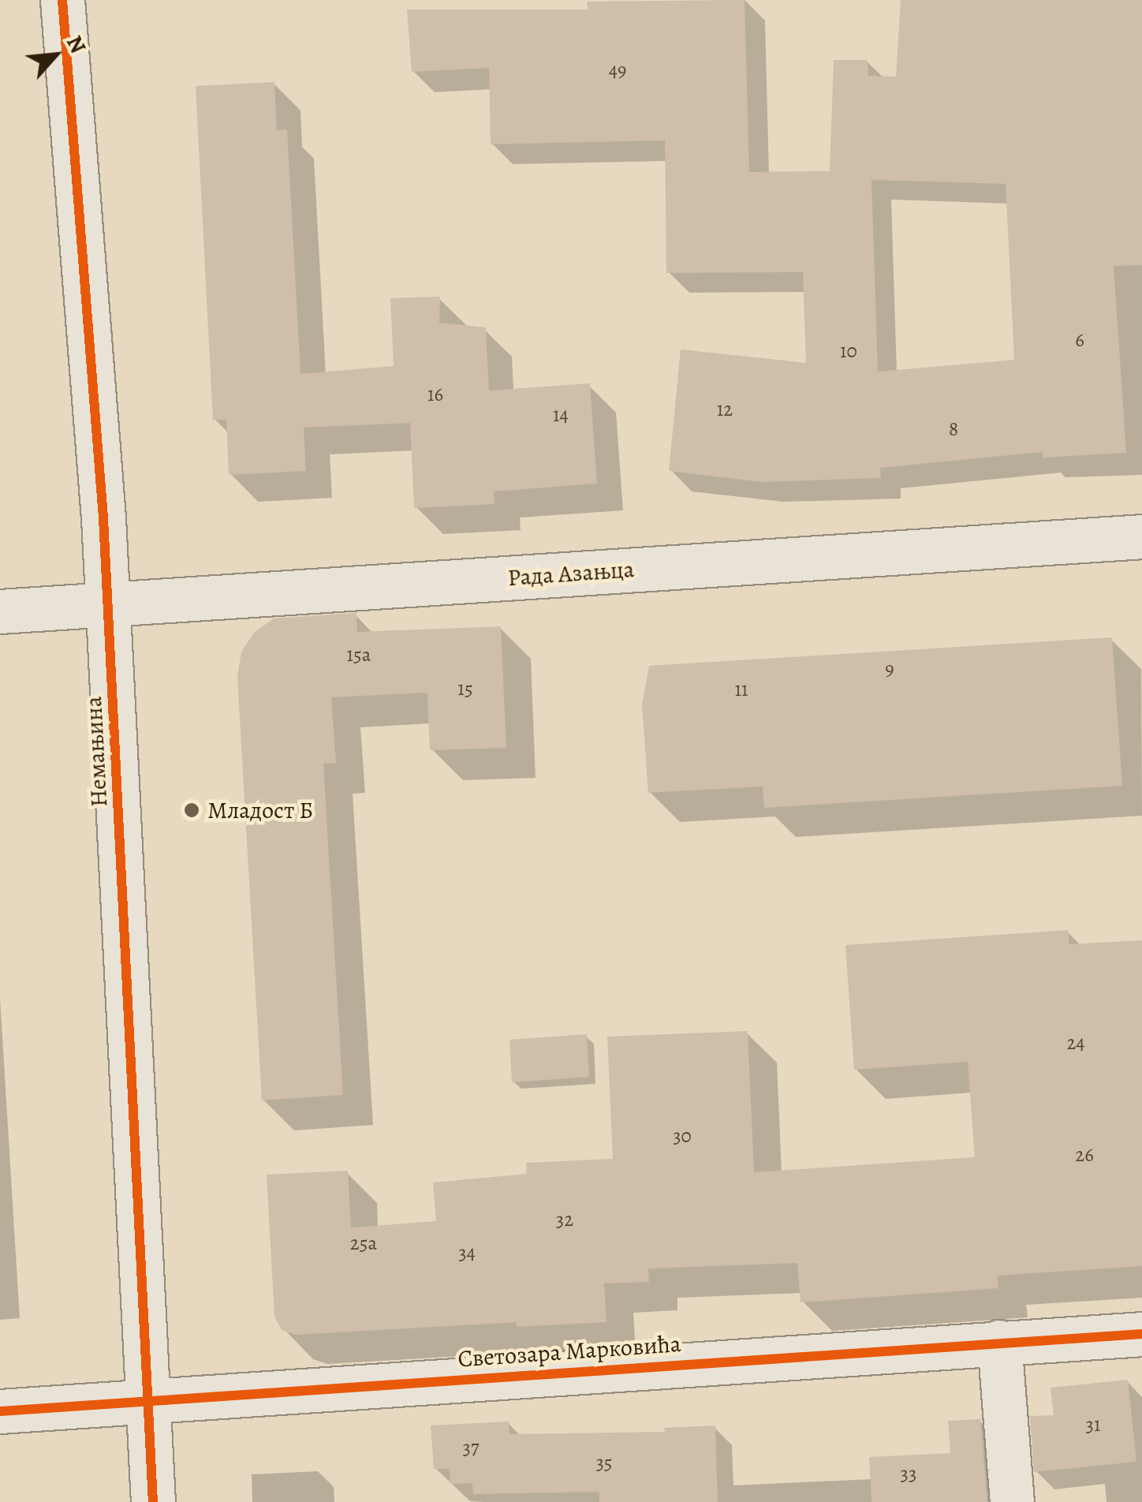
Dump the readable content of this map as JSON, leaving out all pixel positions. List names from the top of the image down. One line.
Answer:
{"streets":{"street":["Рада Азањца","Немањина","Светозара Марковића"]},"crossings":[["Рада Азањца","Немањина"],["Немањина","Светозара Марковића"]],"places":["Младост Б"],"house_numbers":["49","6","10","16","12","14","8","15a","9","15","11","24","30","26","32","25a","34","31","37","35","33"],"north":"top right"}
